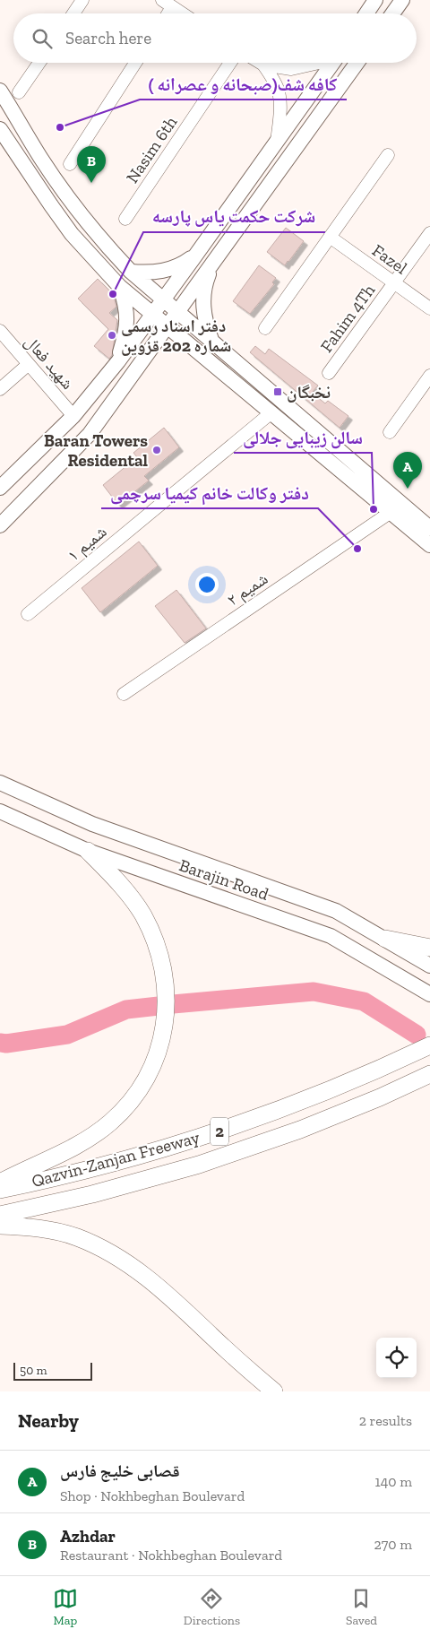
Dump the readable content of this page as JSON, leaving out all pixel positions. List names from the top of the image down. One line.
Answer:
{"streets":{"highway":["2","Qazvin-Zanjan Freeway"],"main road":["Barajin Road"],"street":["Nasim 6th","Fazel","Fahim 4Th","شهید فعال","شمیم ۱","شمیم ۲"]},"crossings":[["Fazel","Fahim 4Th"]],"places":{"other":["کافه شف(صبحانه و عصرانه )","شرکت حکمت یاس پارسه","دفتر اسناد رسمی شماره 202 قزوین","Baran Towers Residental","سالن زیبایی جلالی","دفتر وکالت خانم کیمیا سرچمی"],"transit":["نخبگان"]},"scale_bar":"50 m","page":{"search":"Search here","pins":["B","A"],"scale":"50 m","heading":["Nearby","2 results"],"list":[{"mark":"A","name":"قصابی خلیج فارس","note":"Shop · Nokhbeghan Boulevard","value":"140 m"},{"mark":"B","name":"Azhdar","note":"Restaurant · Nokhbeghan Boulevard","value":"270 m"}],"nav":["Map","Directions","Saved"]}}
